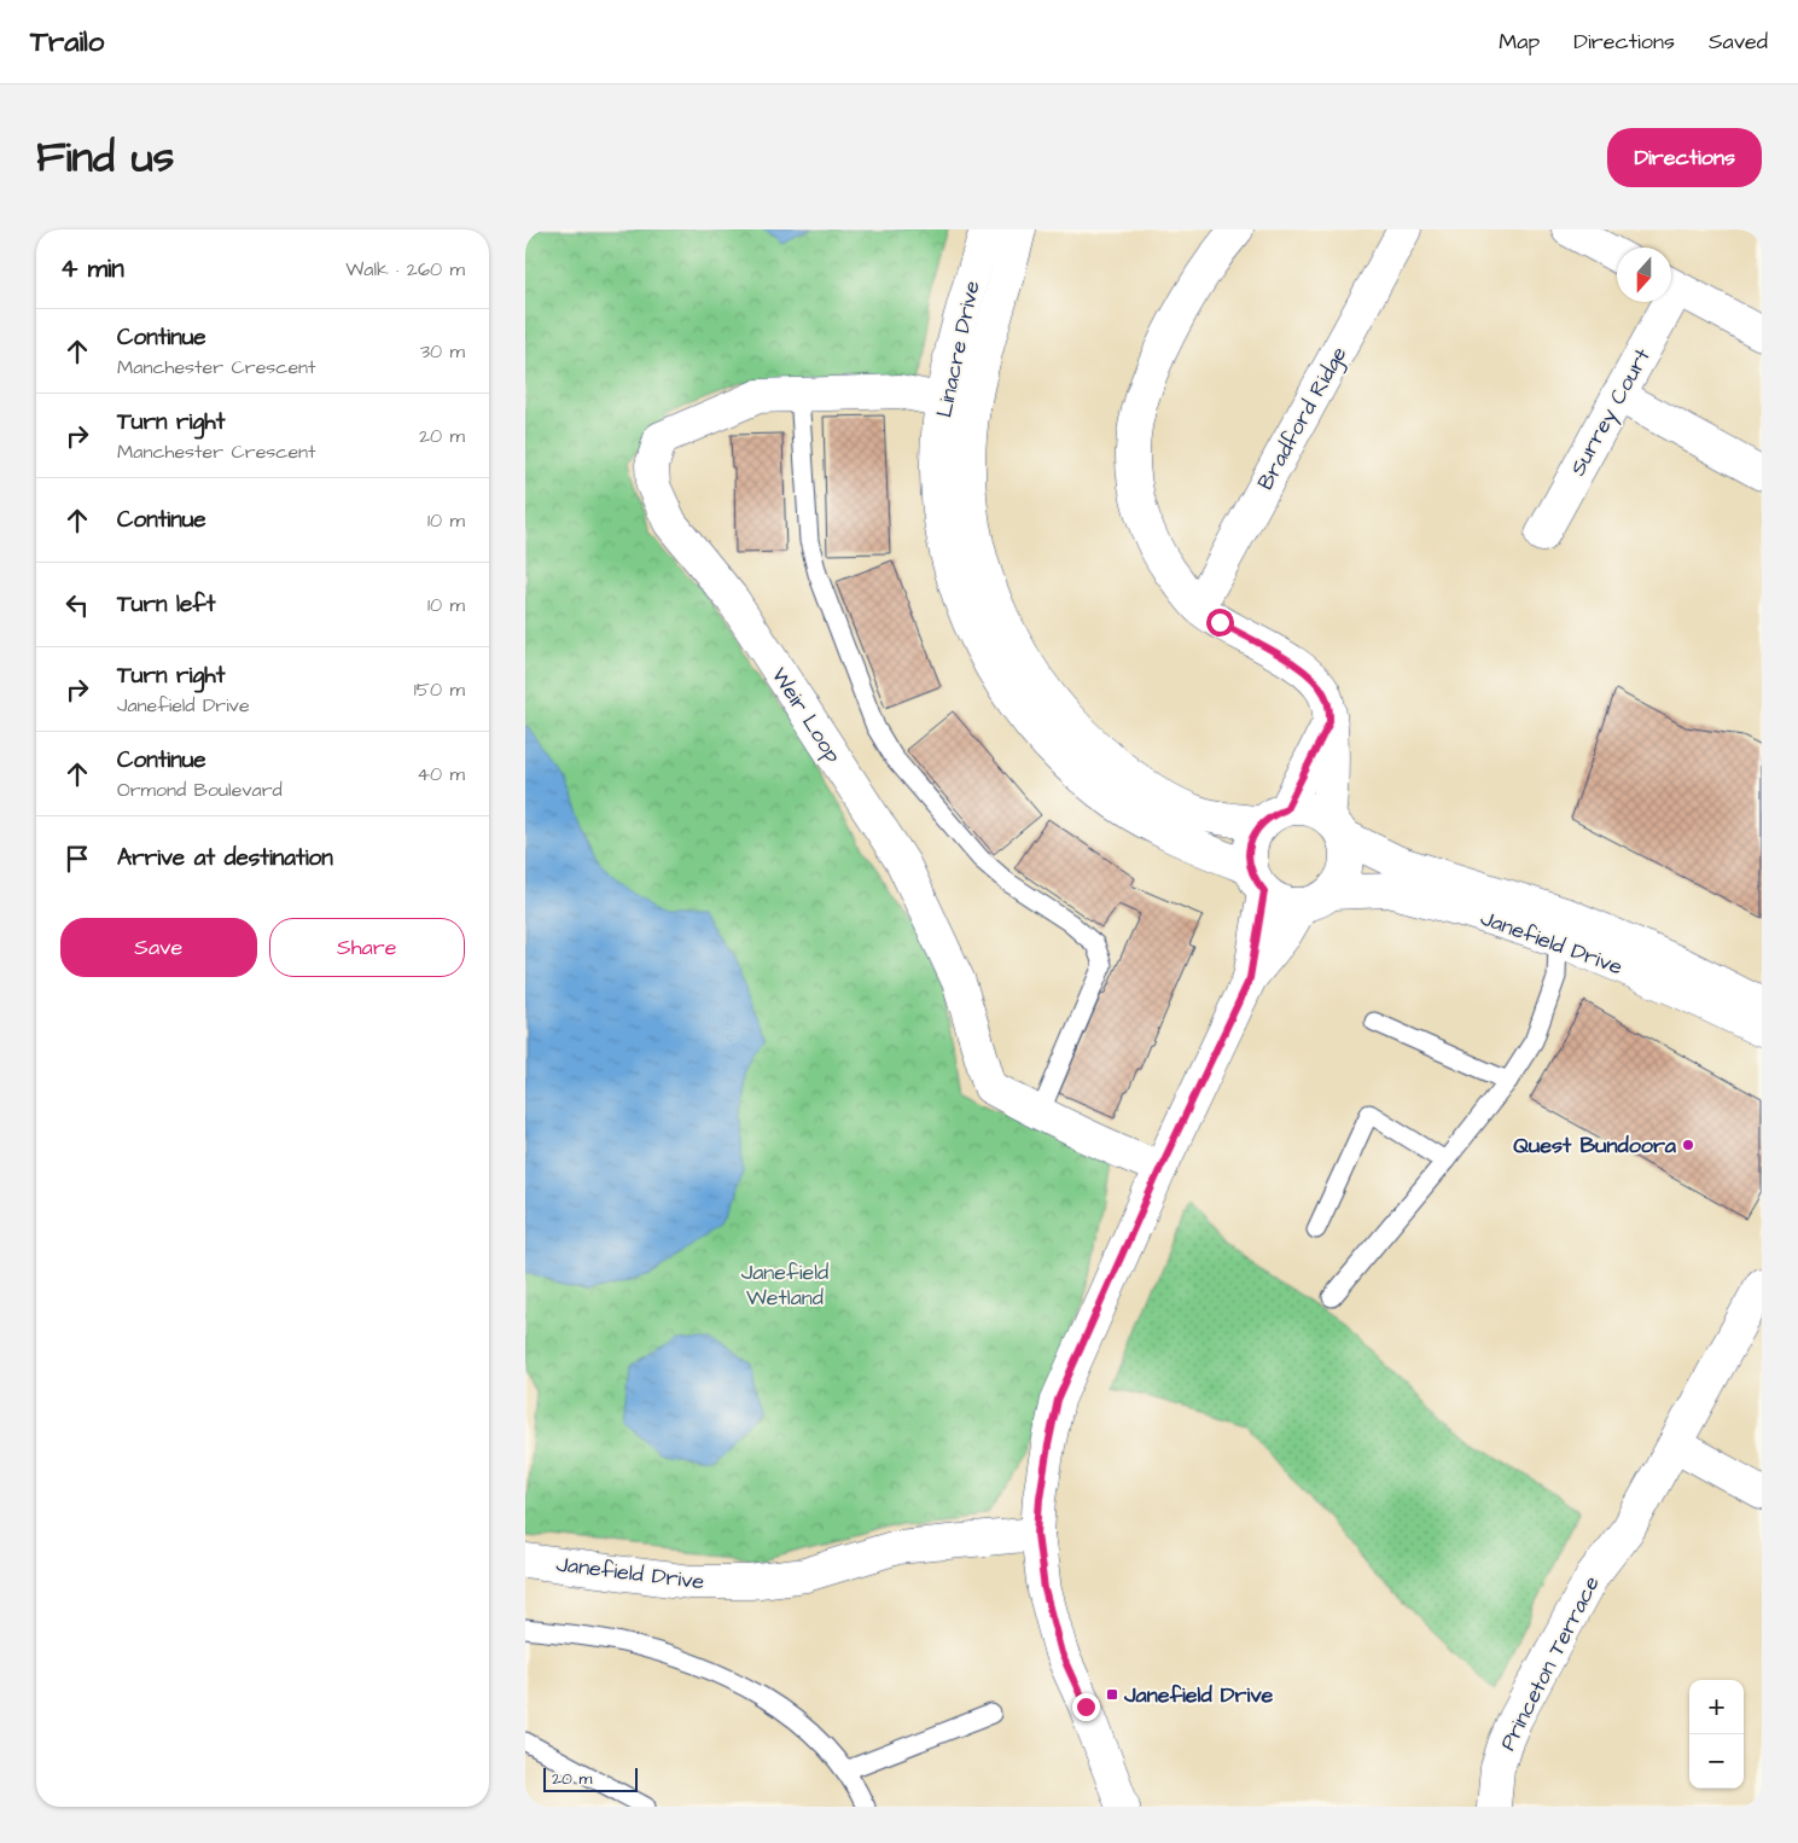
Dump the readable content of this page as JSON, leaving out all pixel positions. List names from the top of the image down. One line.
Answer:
{"streets":{"street":["Linacre Drive","Surrey Court","Bradford Ridge","Weir Loop","Janefield Drive","Princeton Terrace"]},"crossings":[["Linacre Drive","Weir Loop"],["Linacre Drive","Janefield Drive"]],"parks":["Janefield Wetland"],"places":{"other":["Quest Bundoora"],"transit":["Janefield Drive"]},"scale_bar":"20 m","north":"bottom","page":{"header":"Trailo","nav":["Map","Directions","Saved"],"title":"Find us","buttons":["Directions",["Save","Share"]],"heading":["4 min","Walk · 260 m"],"list":[["Continue","Manchester Crescent","30 m"],["Turn right","Manchester Crescent","20 m"],["Continue","10 m"],["Turn left","10 m"],["Turn right","Janefield Drive","150 m"],["Continue","Ormond Boulevard","40 m"],"Arrive at destination"],"map_buttons":["+","−"],"scale":"20 m"}}
